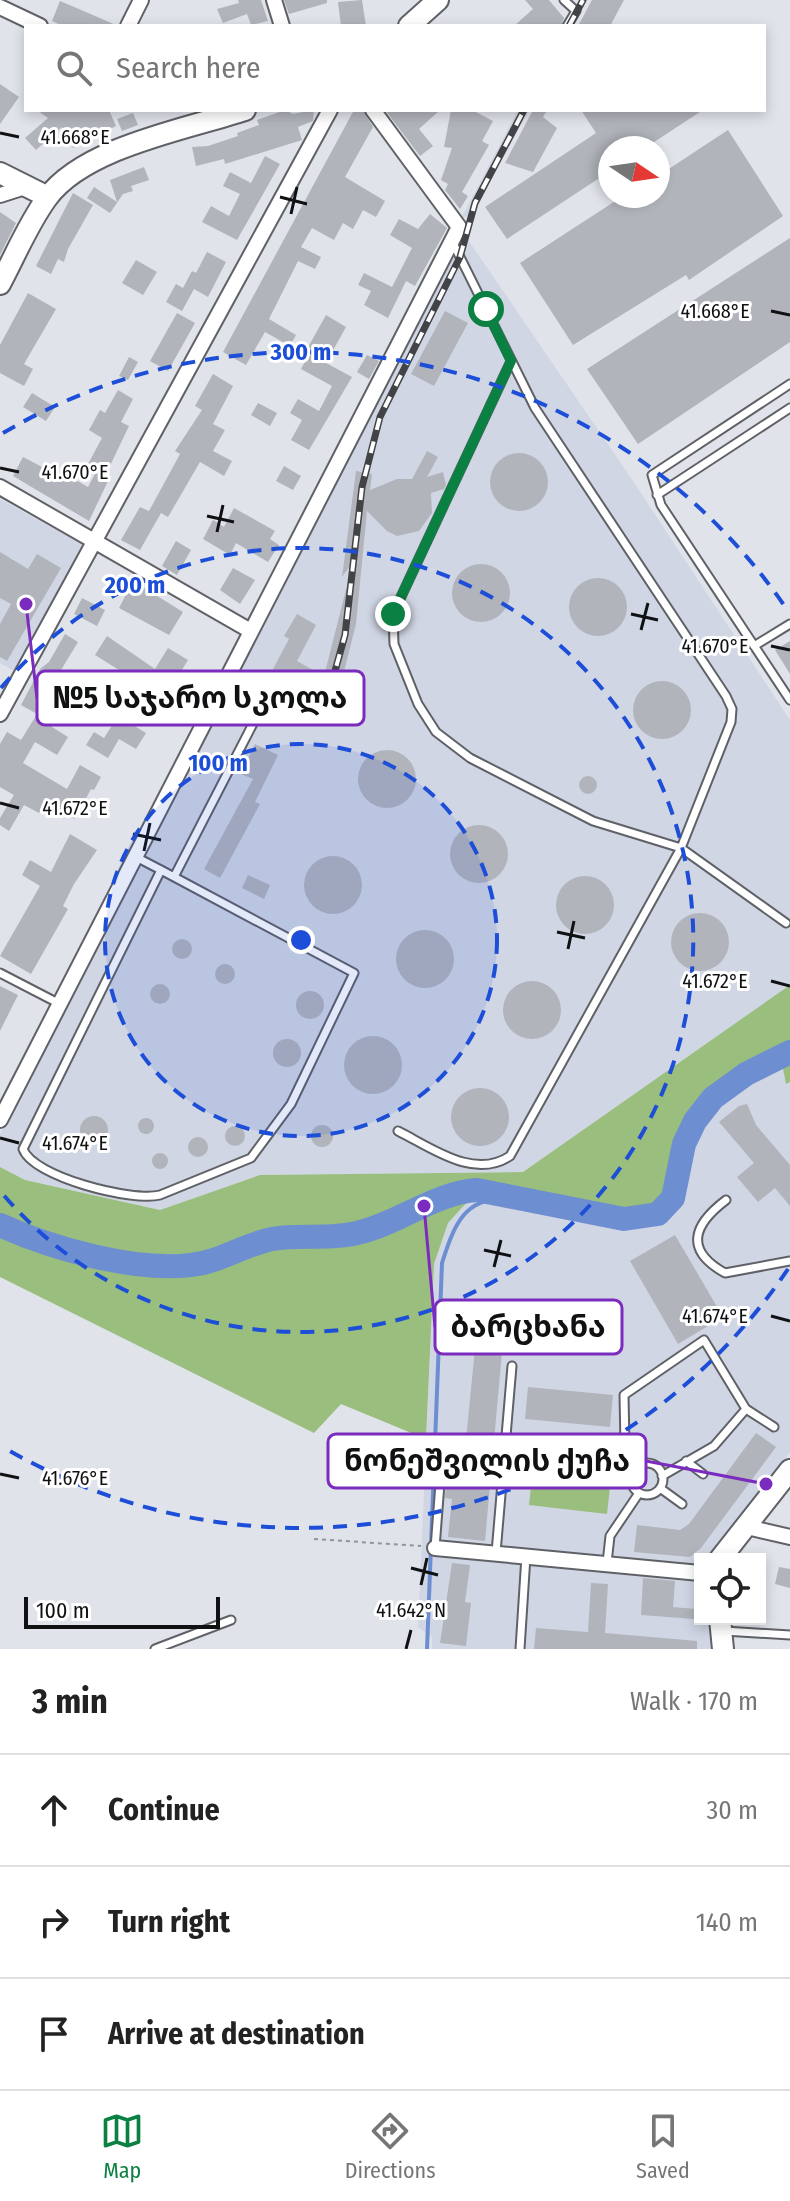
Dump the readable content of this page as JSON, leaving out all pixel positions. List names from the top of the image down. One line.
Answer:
{"places":["№5 საჯარო სკოლა","ბარცხანა","ნონეშვილის ქუჩა"],"scale_bar":"100 m","north":"right","page":{"search":"Search here","scale":"100 m","heading":["3 min","Walk · 170 m"],"list":[["Continue","30 m"],["Turn right","140 m"],"Arrive at destination"],"nav":["Map","Directions","Saved"]},"coordinates":["41.668°E","41.670°E","41.672°E","41.674°E","41.676°E","41.642°N"],"rings":["300 m","200 m","100 m"]}
